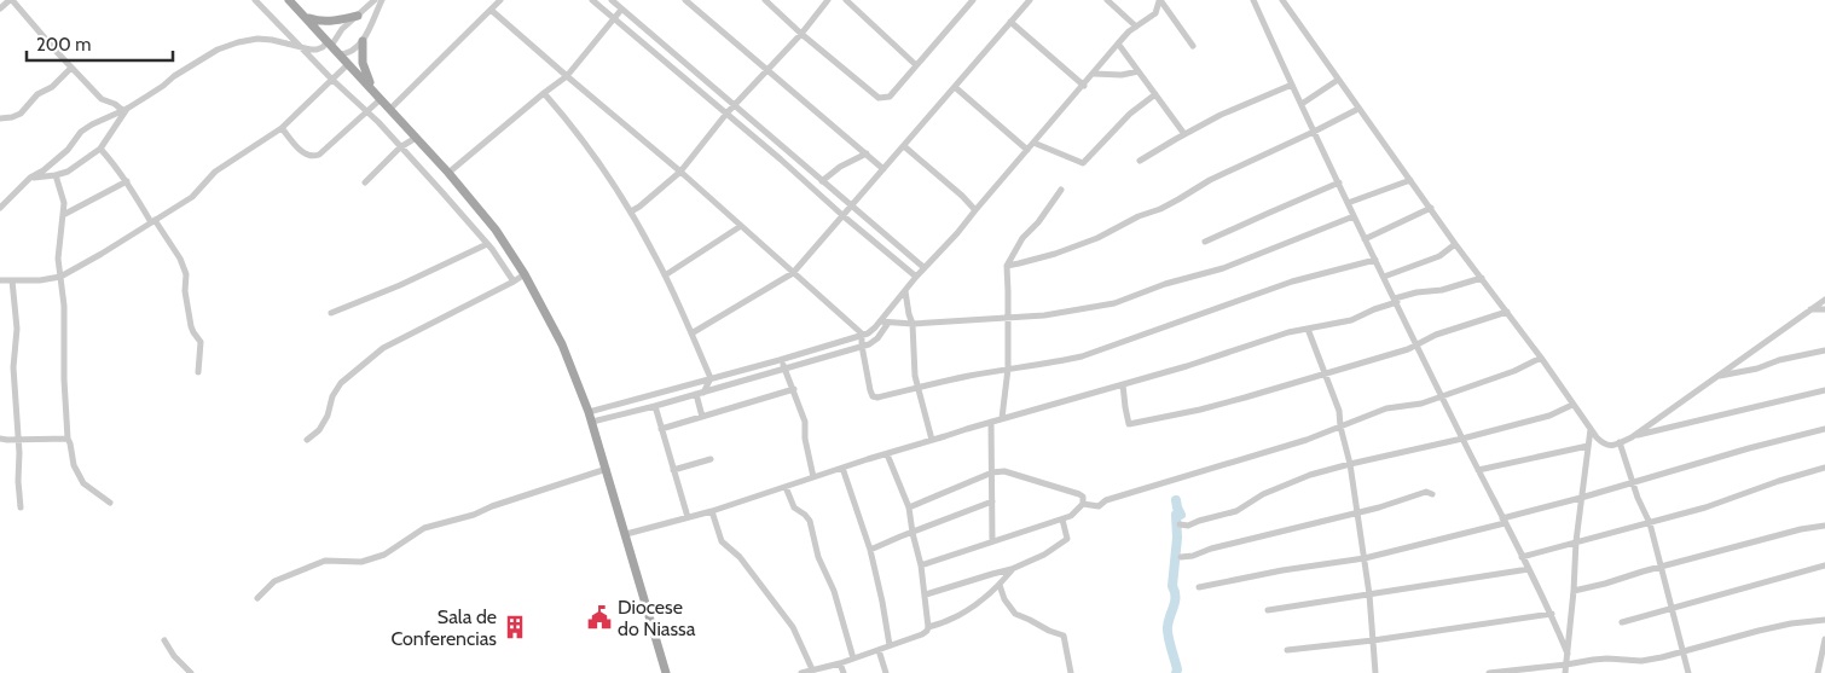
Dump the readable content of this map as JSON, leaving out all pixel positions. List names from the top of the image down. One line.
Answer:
{"places":{"public building":["Diocese do Niassa"],"building":["Sala de Conferencias"]},"scale_bar":"200 m"}
